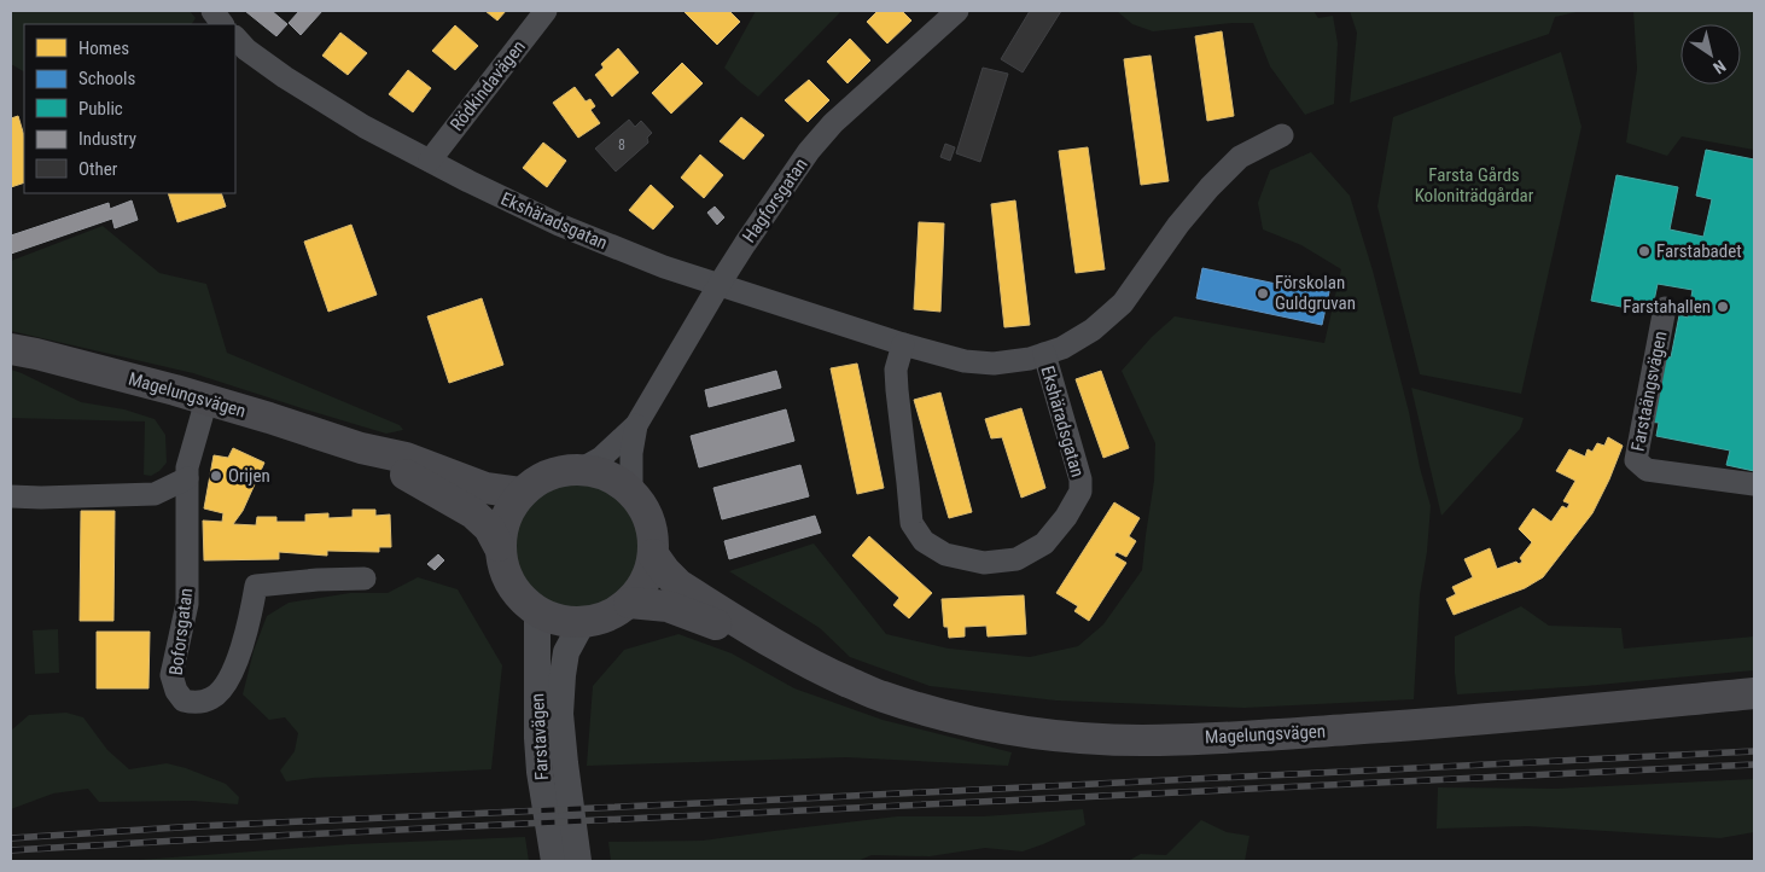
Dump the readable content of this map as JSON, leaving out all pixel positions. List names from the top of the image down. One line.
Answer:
{"streets":{"main road":["Magelungsvägen"],"street":["Rödkindavägen","Hagforsgatan","Ekshäradsgatan","Farstaängsvägen","Boforsgatan","Farstavägen"]},"crossings":[["Rödkindavägen","Ekshäradsgatan"],["Hagforsgatan","Ekshäradsgatan"],["Hagforsgatan","Magelungsvägen"],["Hagforsgatan","Farstavägen"],["Magelungsvägen","Boforsgatan"],["Magelungsvägen","Farstavägen"]],"parks":["Farsta Gårds Koloniträdgårdar"],"places":["Farstabadet","Förskolan Guldgruvan","Farstahallen","Orijen"],"house_numbers":["8"],"legend":["Homes","Schools","Public","Industry","Other"],"north":"bottom right"}
